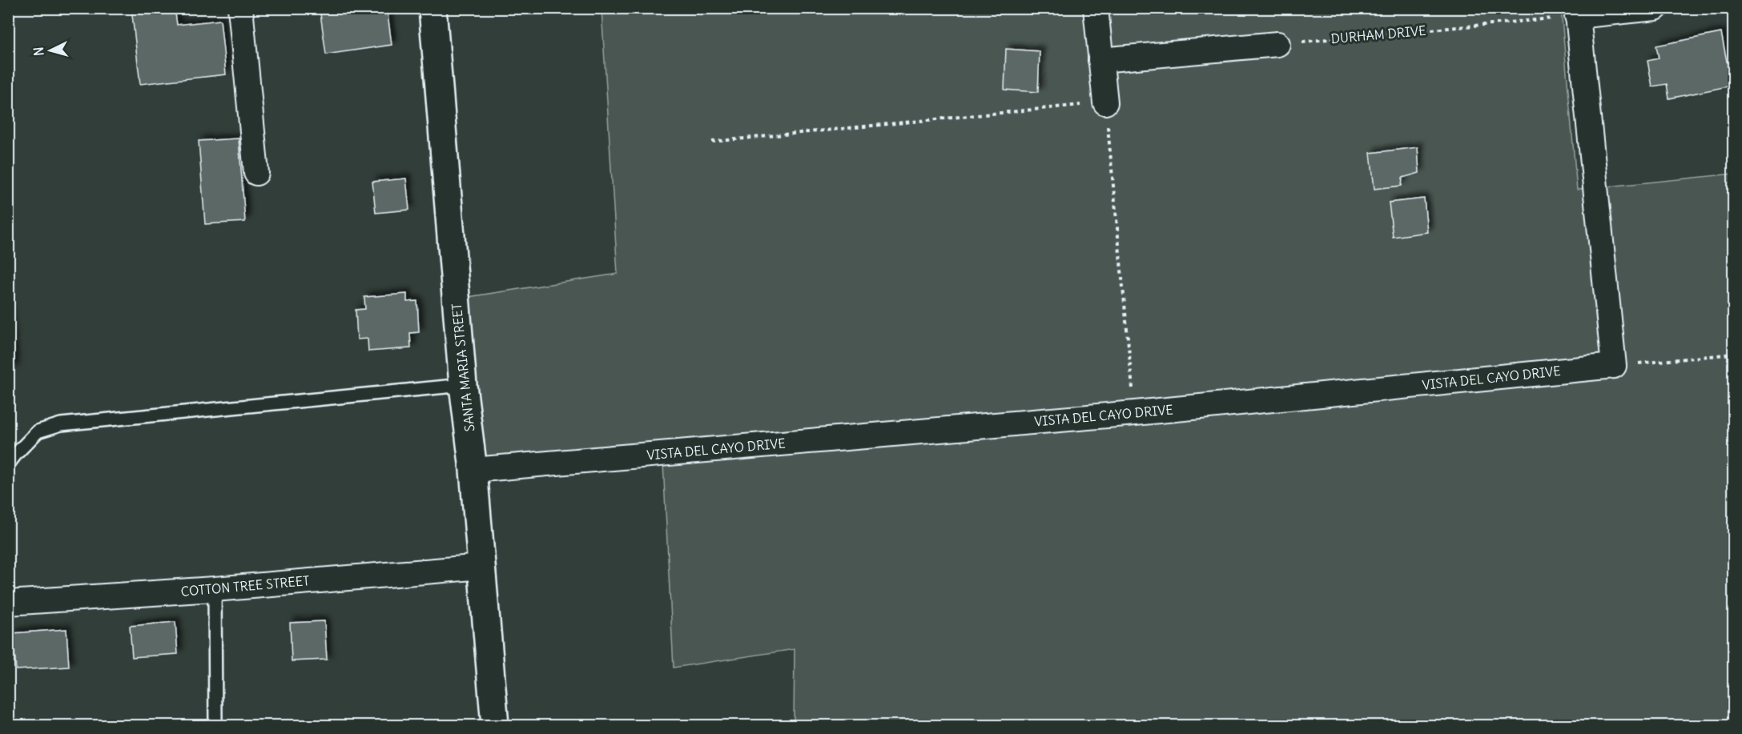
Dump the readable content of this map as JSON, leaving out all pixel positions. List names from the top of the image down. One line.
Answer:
{"streets":{"street":["SANTA MARIA STREET","VISTA DEL CAYO DRIVE","COTTON TREE STREET"],"path":["DURHAM DRIVE"]},"crossings":[["SANTA MARIA STREET","VISTA DEL CAYO DRIVE"],["SANTA MARIA STREET","COTTON TREE STREET"]],"north":"left"}
